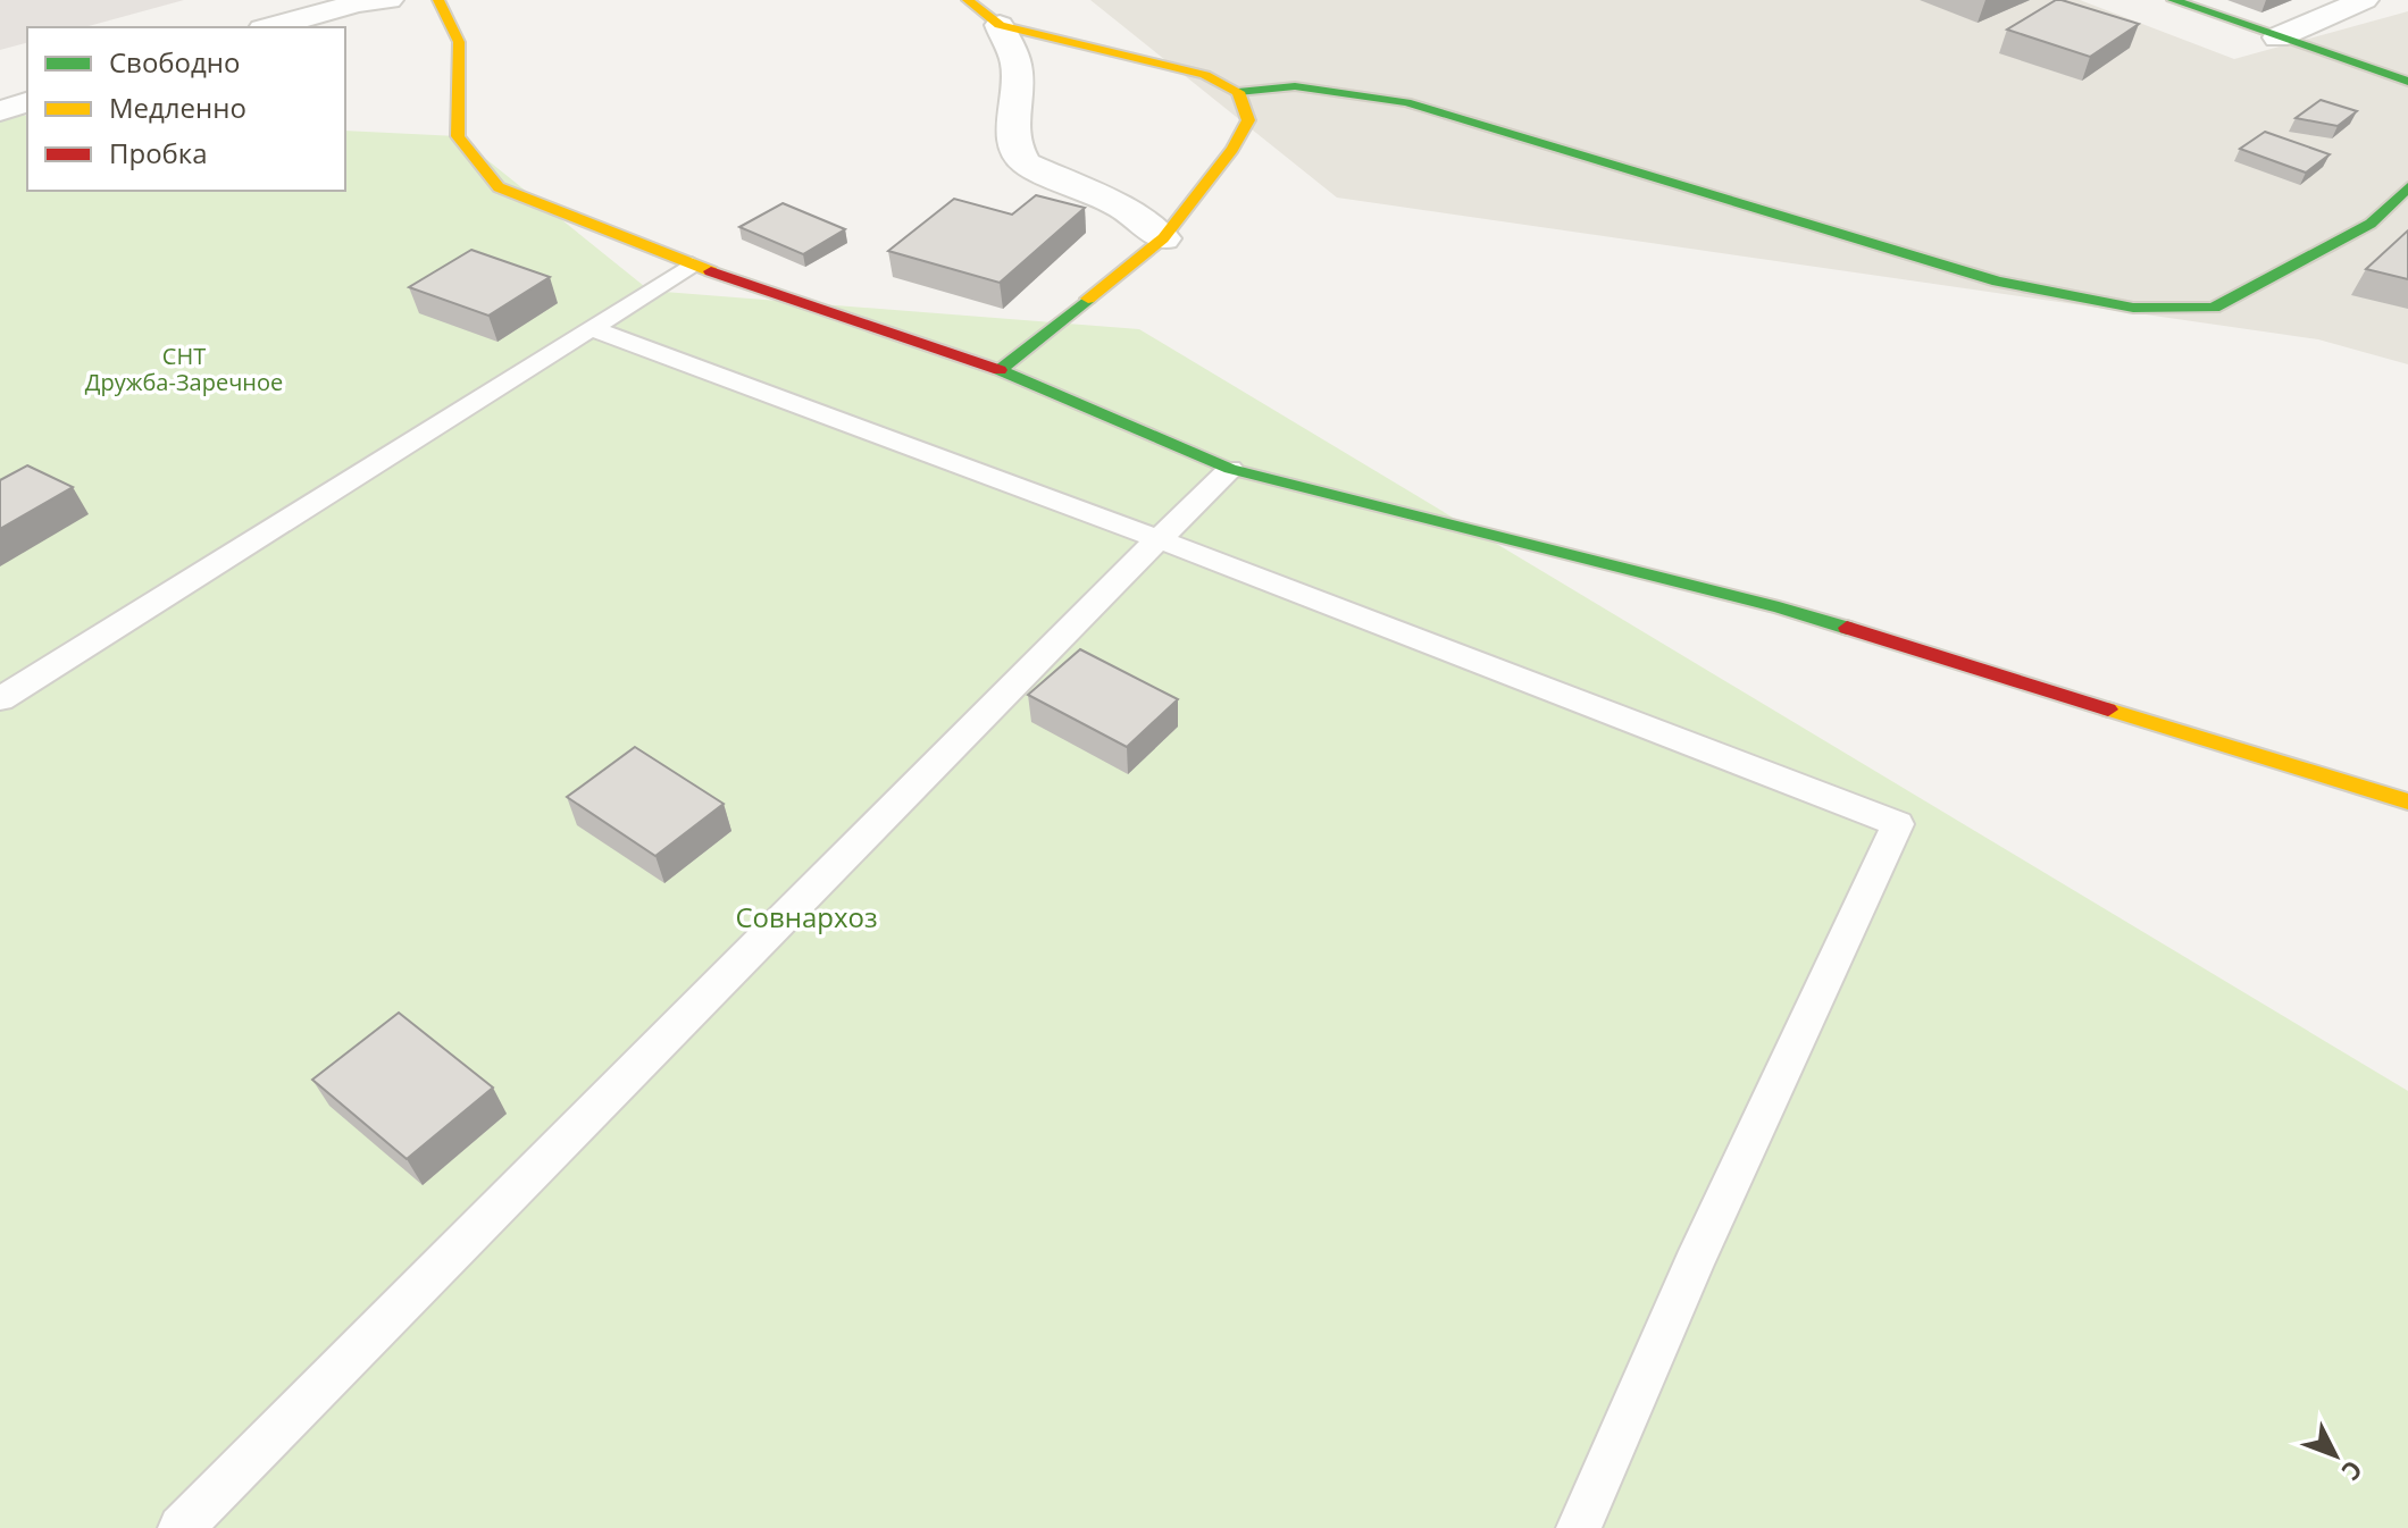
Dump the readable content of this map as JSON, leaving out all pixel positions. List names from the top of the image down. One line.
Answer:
{"parks":["СНТ Дружба-Заречное","Совнархоз"],"legend":["Свободно","Медленно","Пробка"],"north":"bottom right"}
